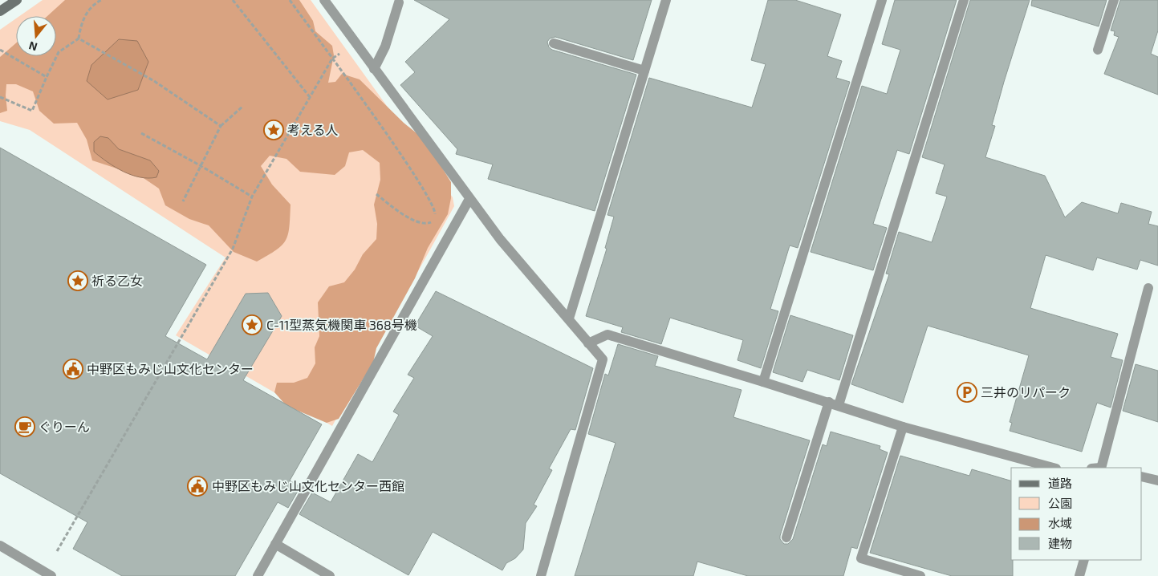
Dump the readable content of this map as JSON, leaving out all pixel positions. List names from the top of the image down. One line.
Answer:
{"places":{"place":["考える人","祈る乙女","C-11型蒸気機関車 368号機"],"public building":["中野区もみじ山文化センター","中野区もみじ山文化センター西館"],"parking":["三井のリパーク"],"cafe":["ぐりーん"]},"legend":["道路","公園","水域","建物"],"north":"bottom"}
